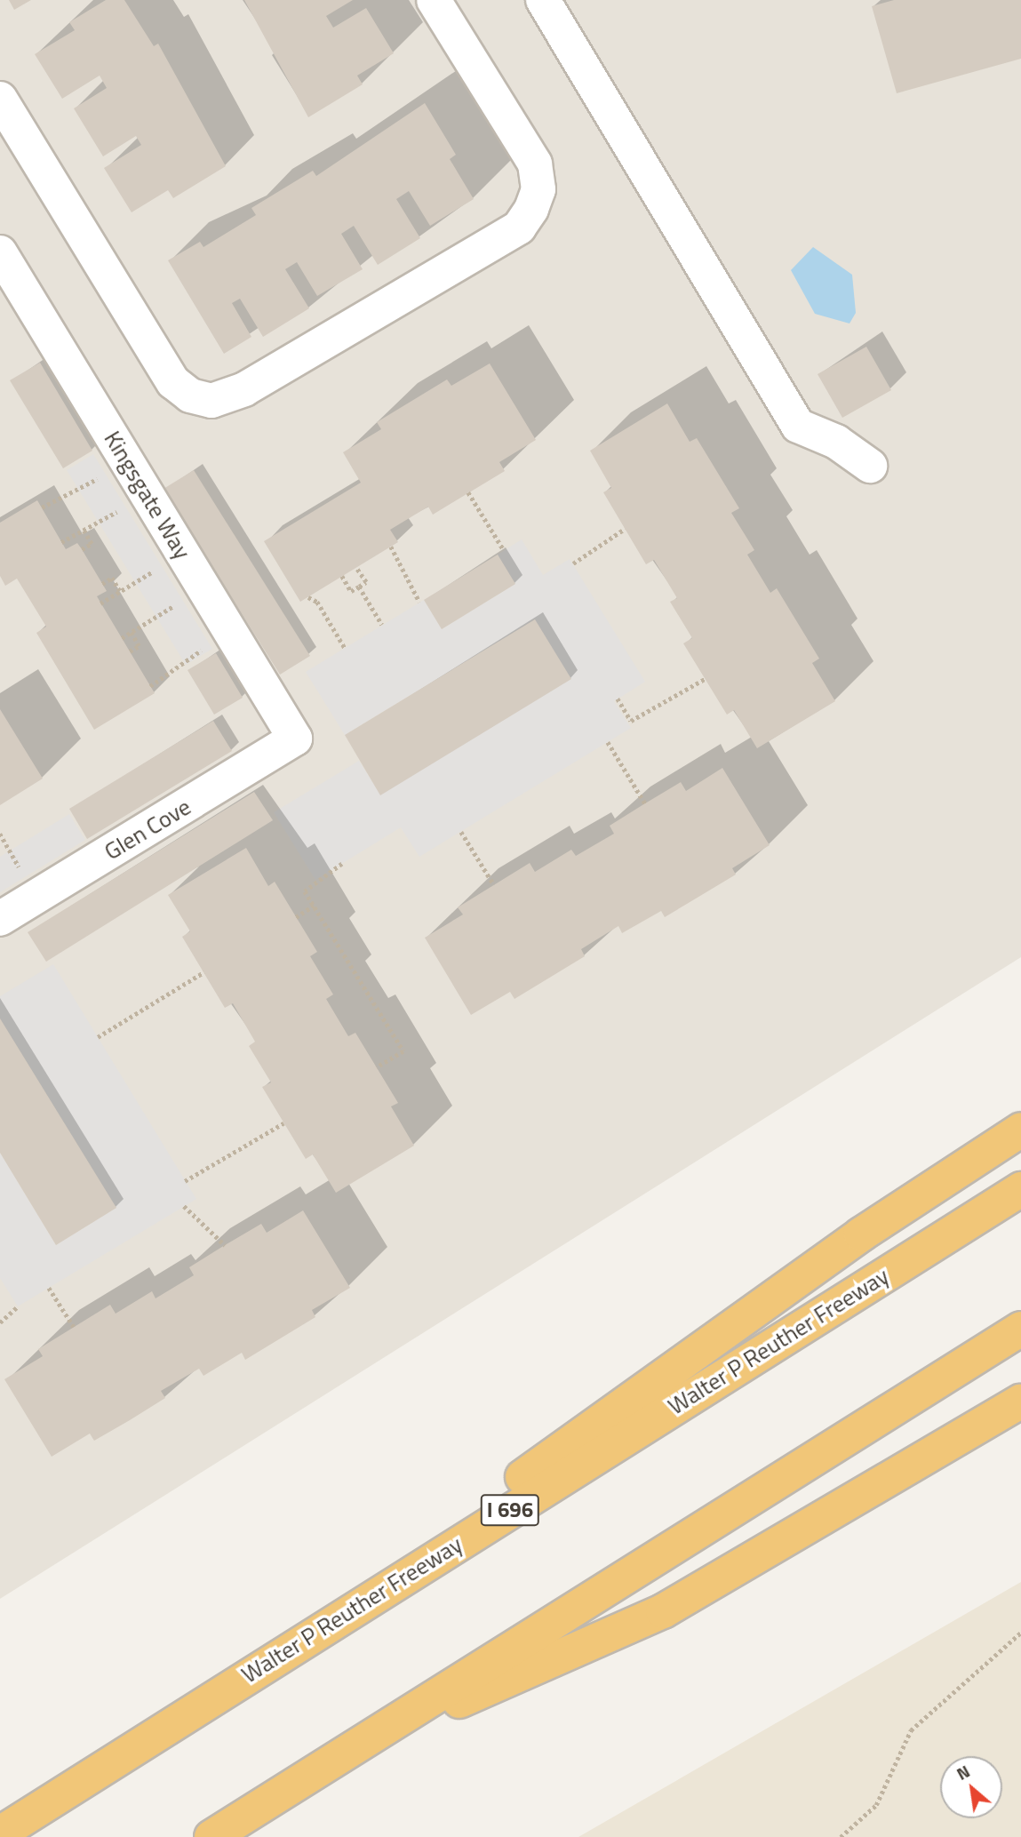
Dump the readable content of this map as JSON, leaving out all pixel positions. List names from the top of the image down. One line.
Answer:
{"streets":{"highway":["Walter P Reuther Freeway","I 696"],"street":["Kingsgate Way","Glen Cove"]},"crossings":[["Kingsgate Way","Glen Cove"]],"north":"top left"}
